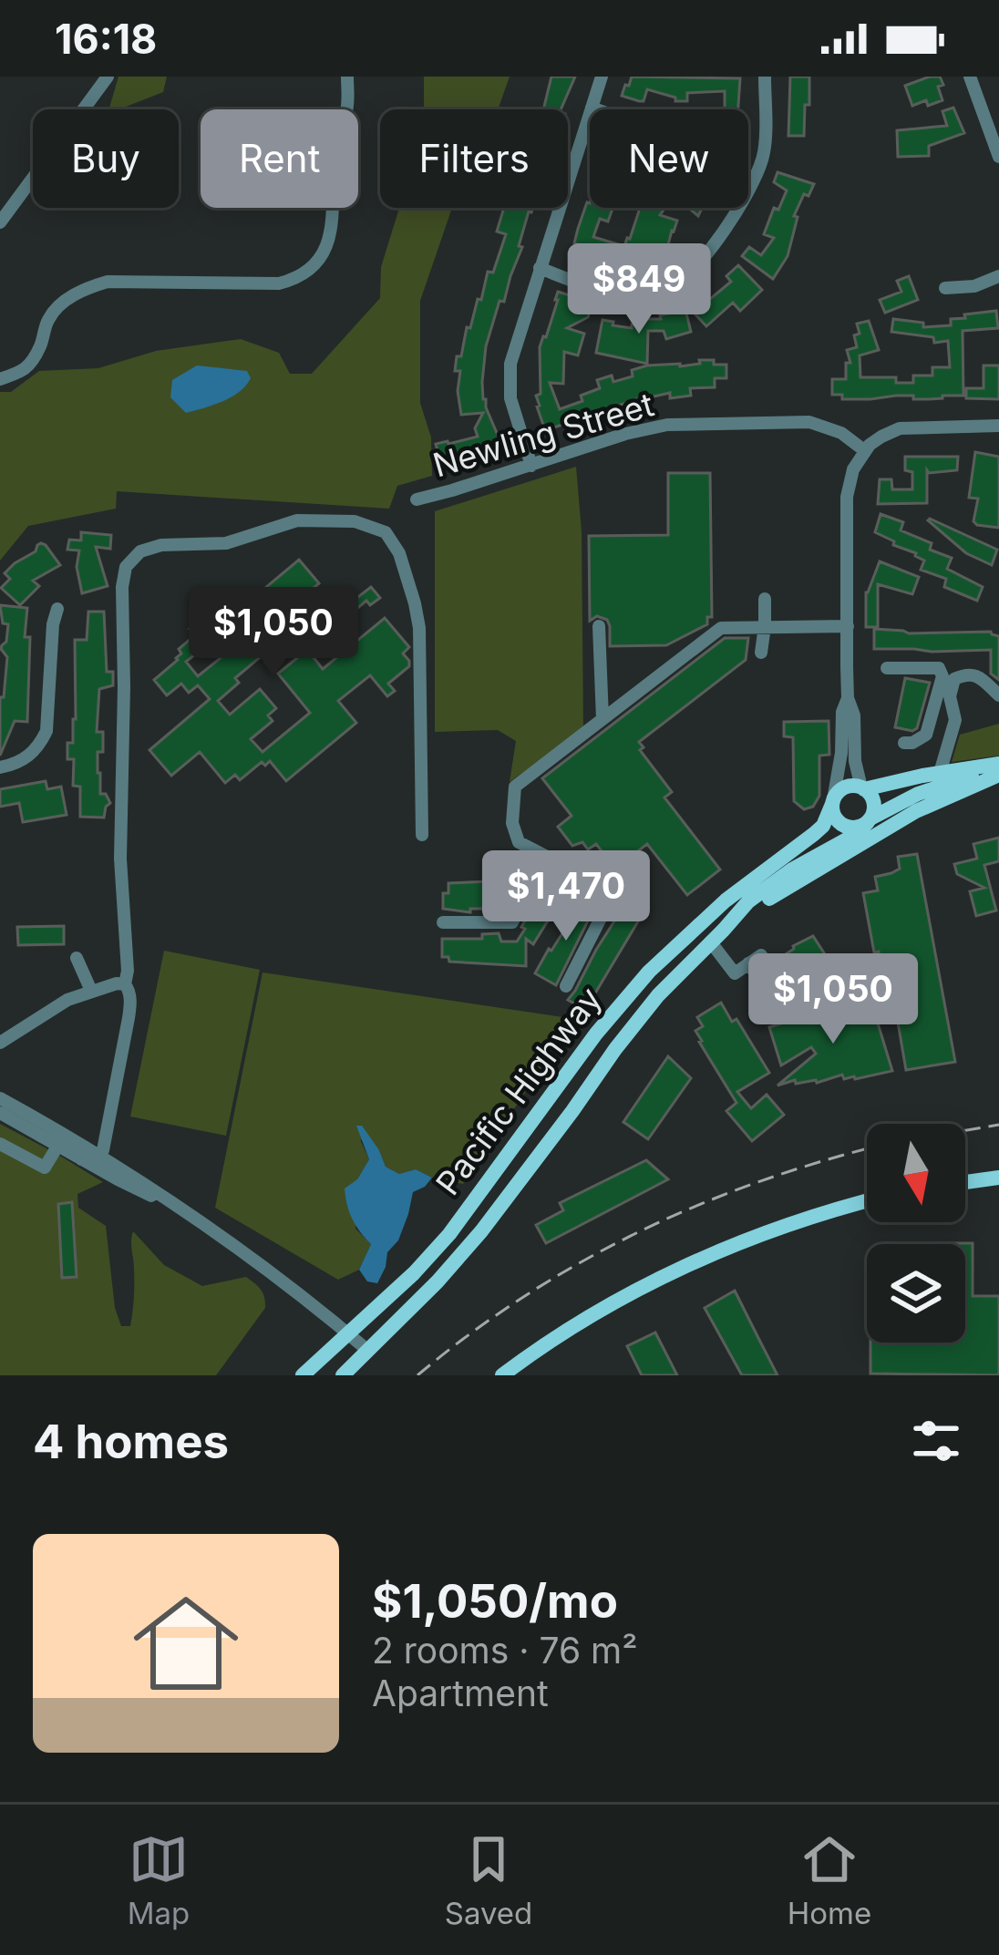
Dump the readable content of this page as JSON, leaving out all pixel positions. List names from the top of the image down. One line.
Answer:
{"streets":{"main road":["Pacific Highway"],"street":["Newling Street"]},"north":"bottom","page":{"status":"16:18","chip":["Buy","Rent","Filters","New"],"price":["$849","$1,050","$1,470","$1,050"],"heading":"4 homes","list":[{"name":"$1,050/mo","note":"2 rooms · 76 m² · Apartment"}],"tabs":["Map","Saved","Home"]}}
